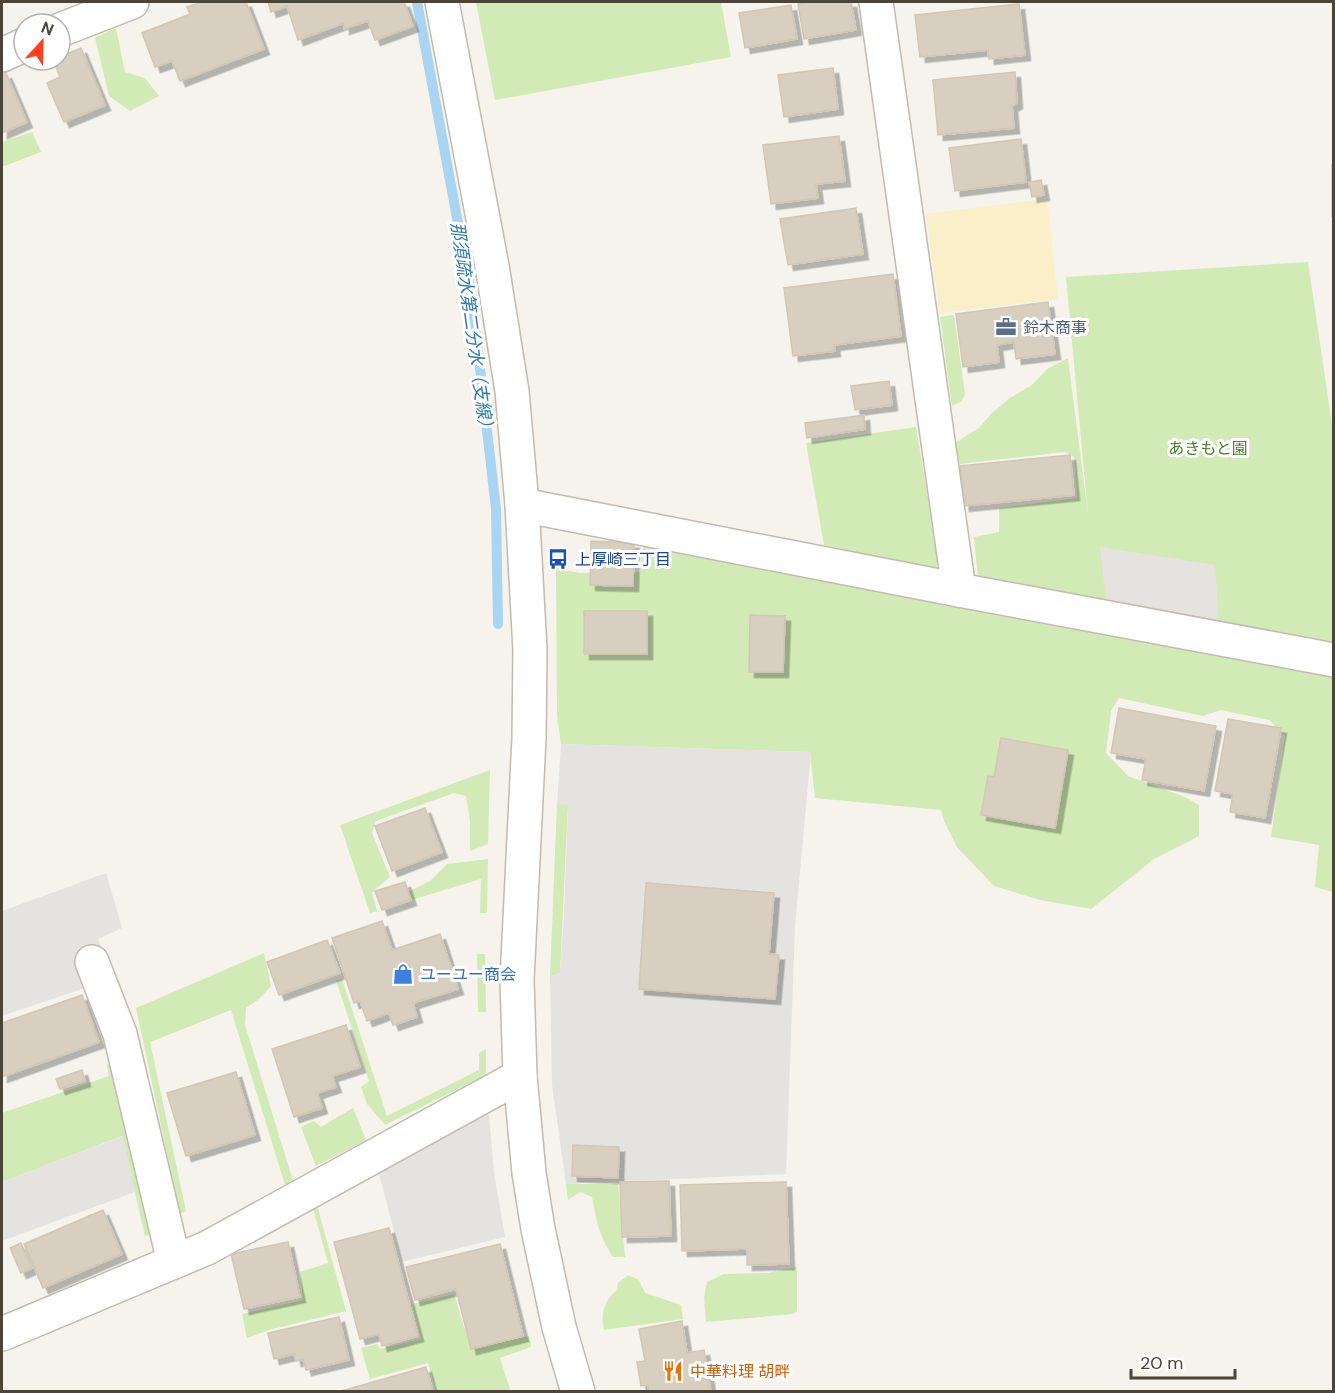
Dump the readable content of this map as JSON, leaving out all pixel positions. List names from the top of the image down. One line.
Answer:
{"water":["那須疏水第二分水（支線）"],"parks":["あきもと園"],"places":{"office":["鈴木商事"],"bus stop":["上厚崎三丁目"],"shop":["ユーユー商会"],"restaurant":["中華料理 胡畔"]},"scale_bar":"20 m","north":"top"}
